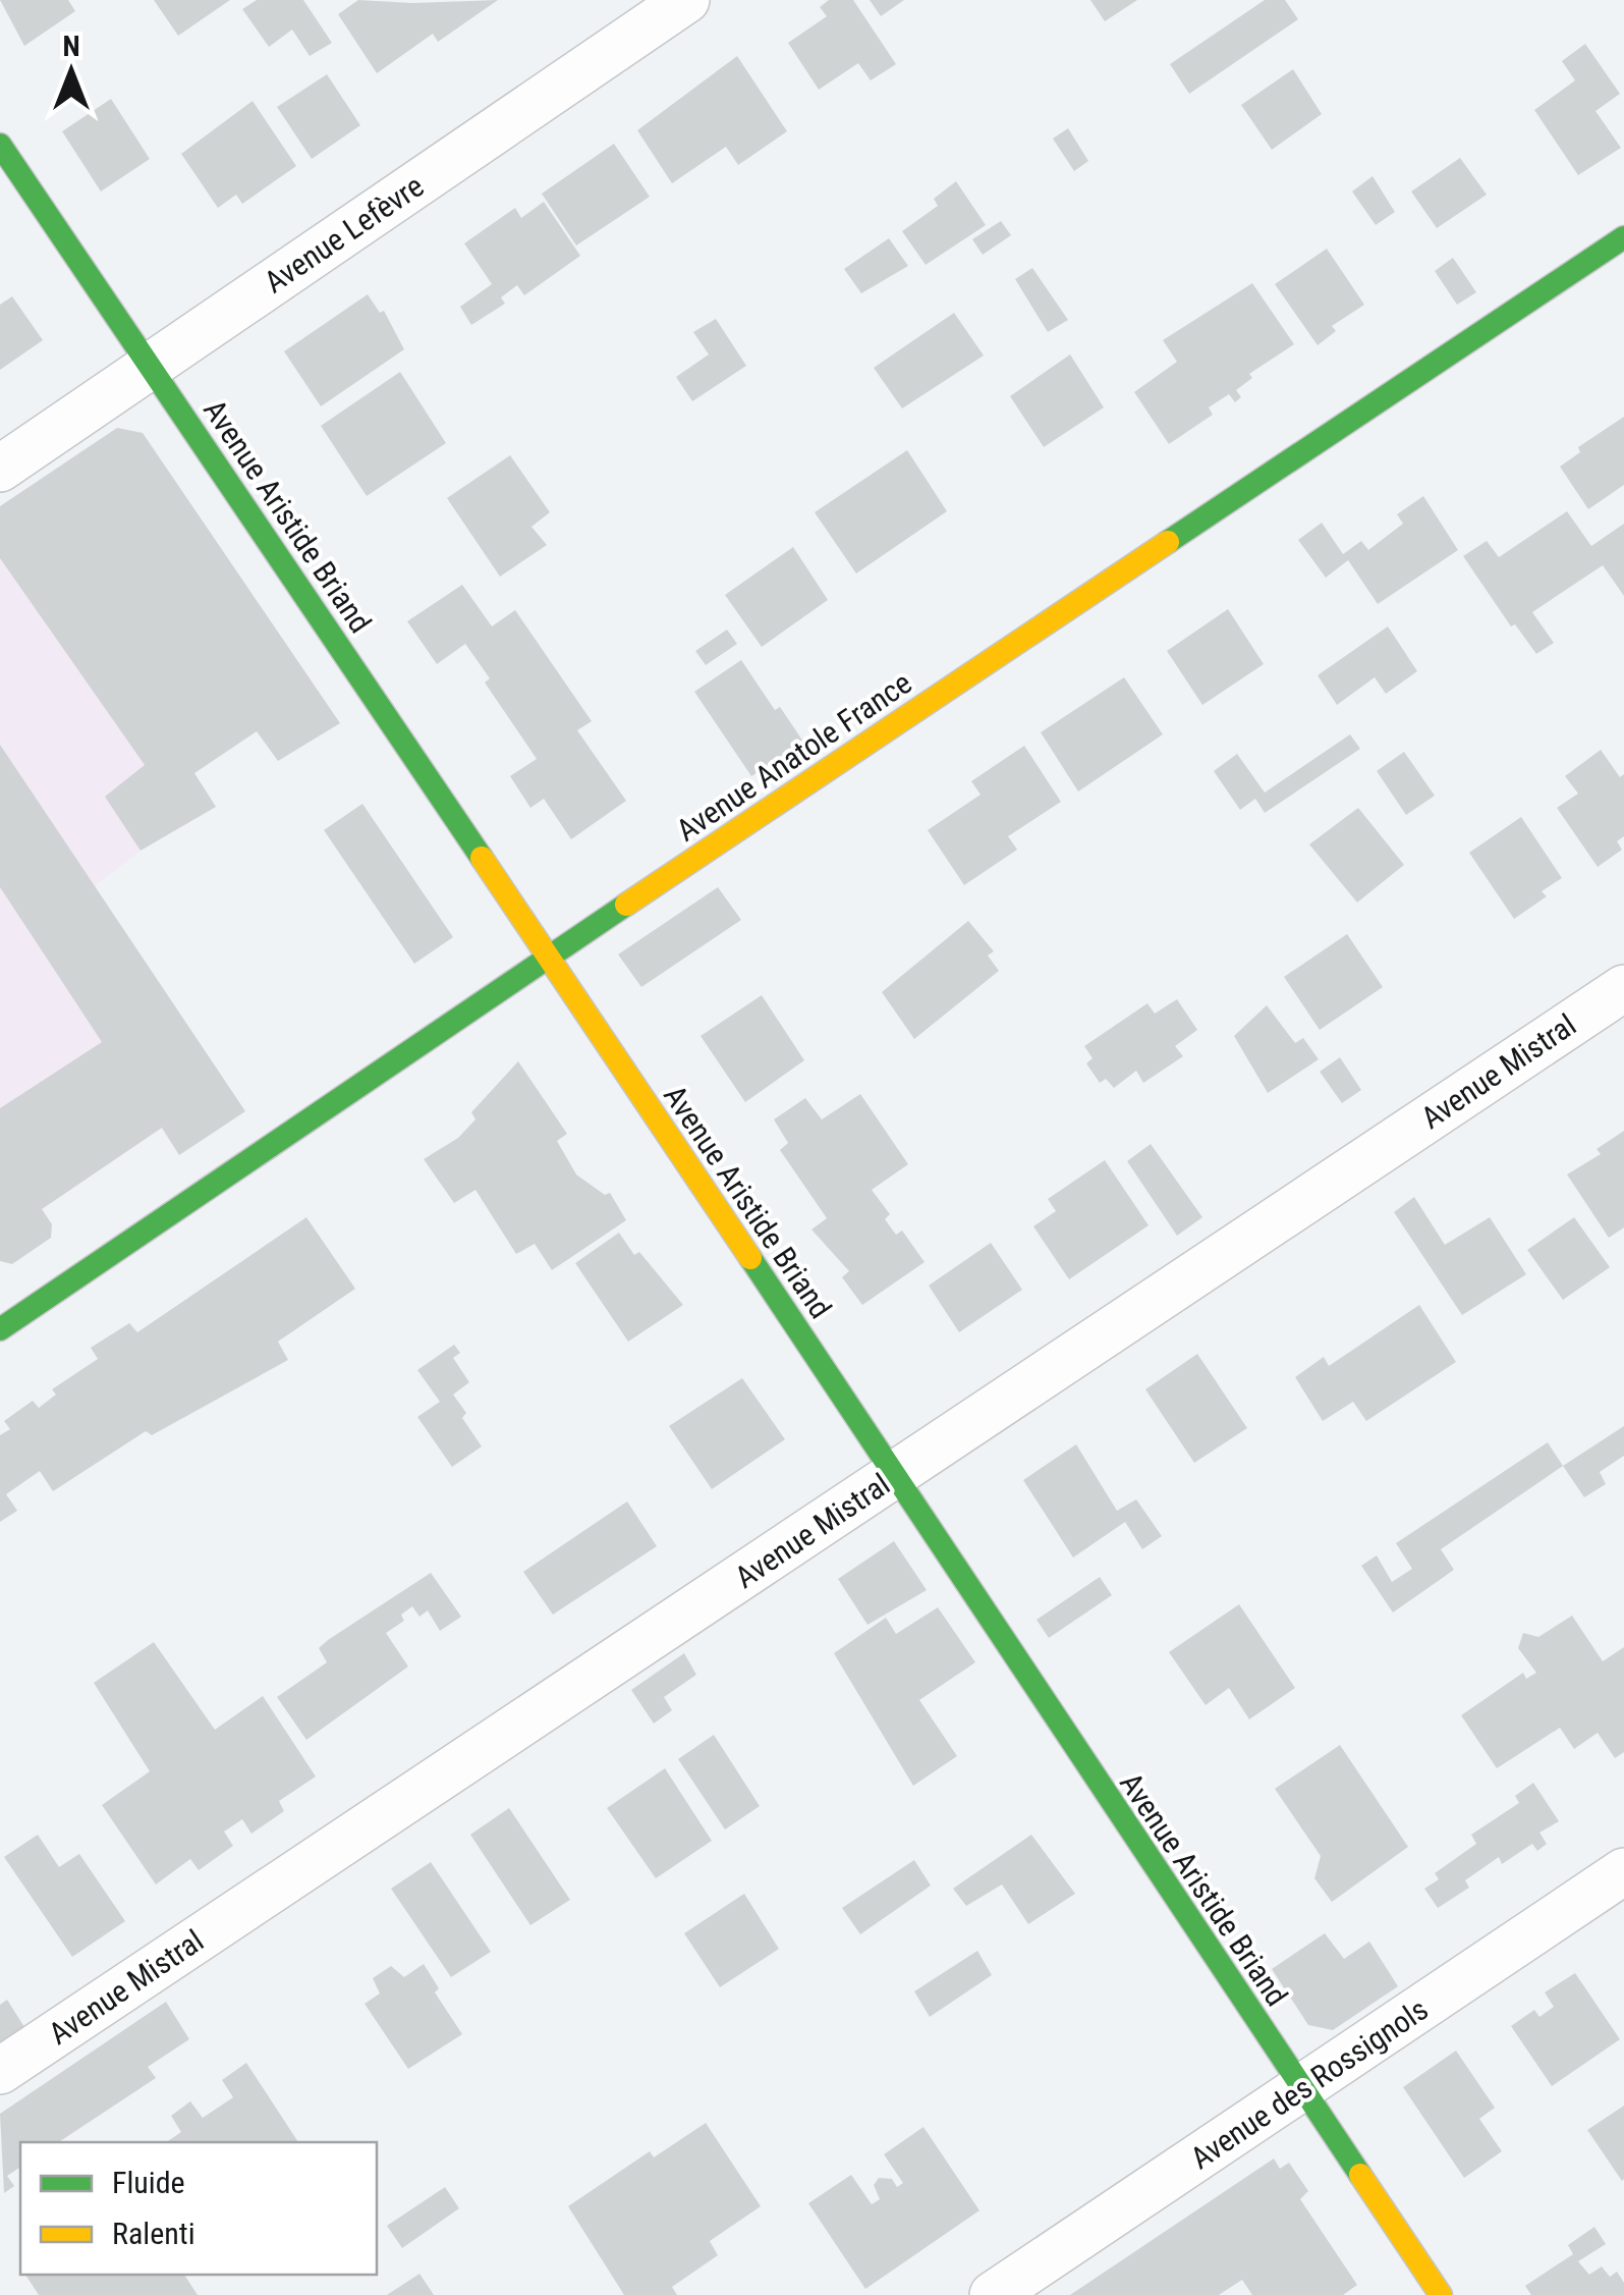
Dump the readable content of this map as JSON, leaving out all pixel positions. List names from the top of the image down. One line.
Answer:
{"streets":{"street":["Avenue Lefèvre","Avenue Aristide Briand","Avenue Anatole France","Avenue Mistral","Avenue des Rossignols"]},"crossings":[["Avenue Lefèvre","Avenue Aristide Briand"],["Avenue Aristide Briand","Avenue Anatole France"],["Avenue Aristide Briand","Avenue Mistral"],["Avenue Aristide Briand","Avenue des Rossignols"]],"legend":["Fluide","Ralenti"],"north":"top"}
